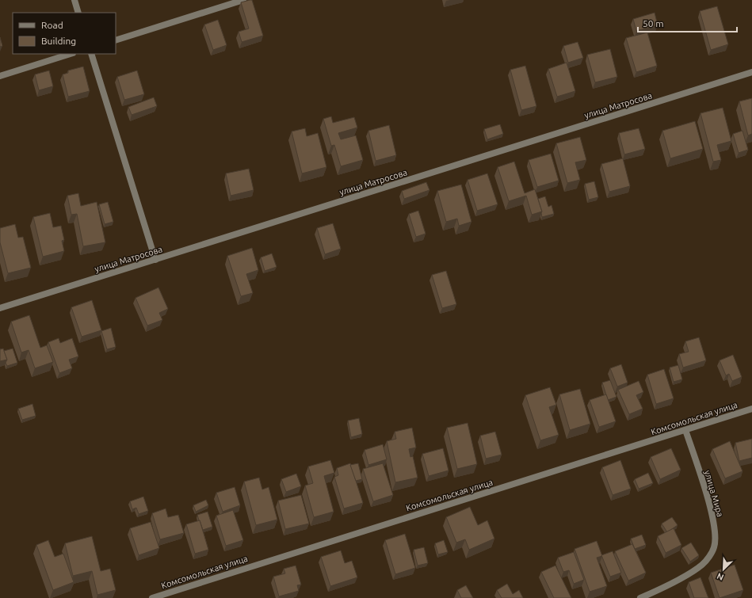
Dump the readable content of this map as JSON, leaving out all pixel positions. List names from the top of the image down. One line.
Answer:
{"streets":{"street":["улица Матросова","Комсомольская улица","улица Мира"]},"crossings":[["Комсомольская улица","улица Мира"]],"legend":["Road","Building"],"scale_bar":"50 m","north":"bottom left"}
